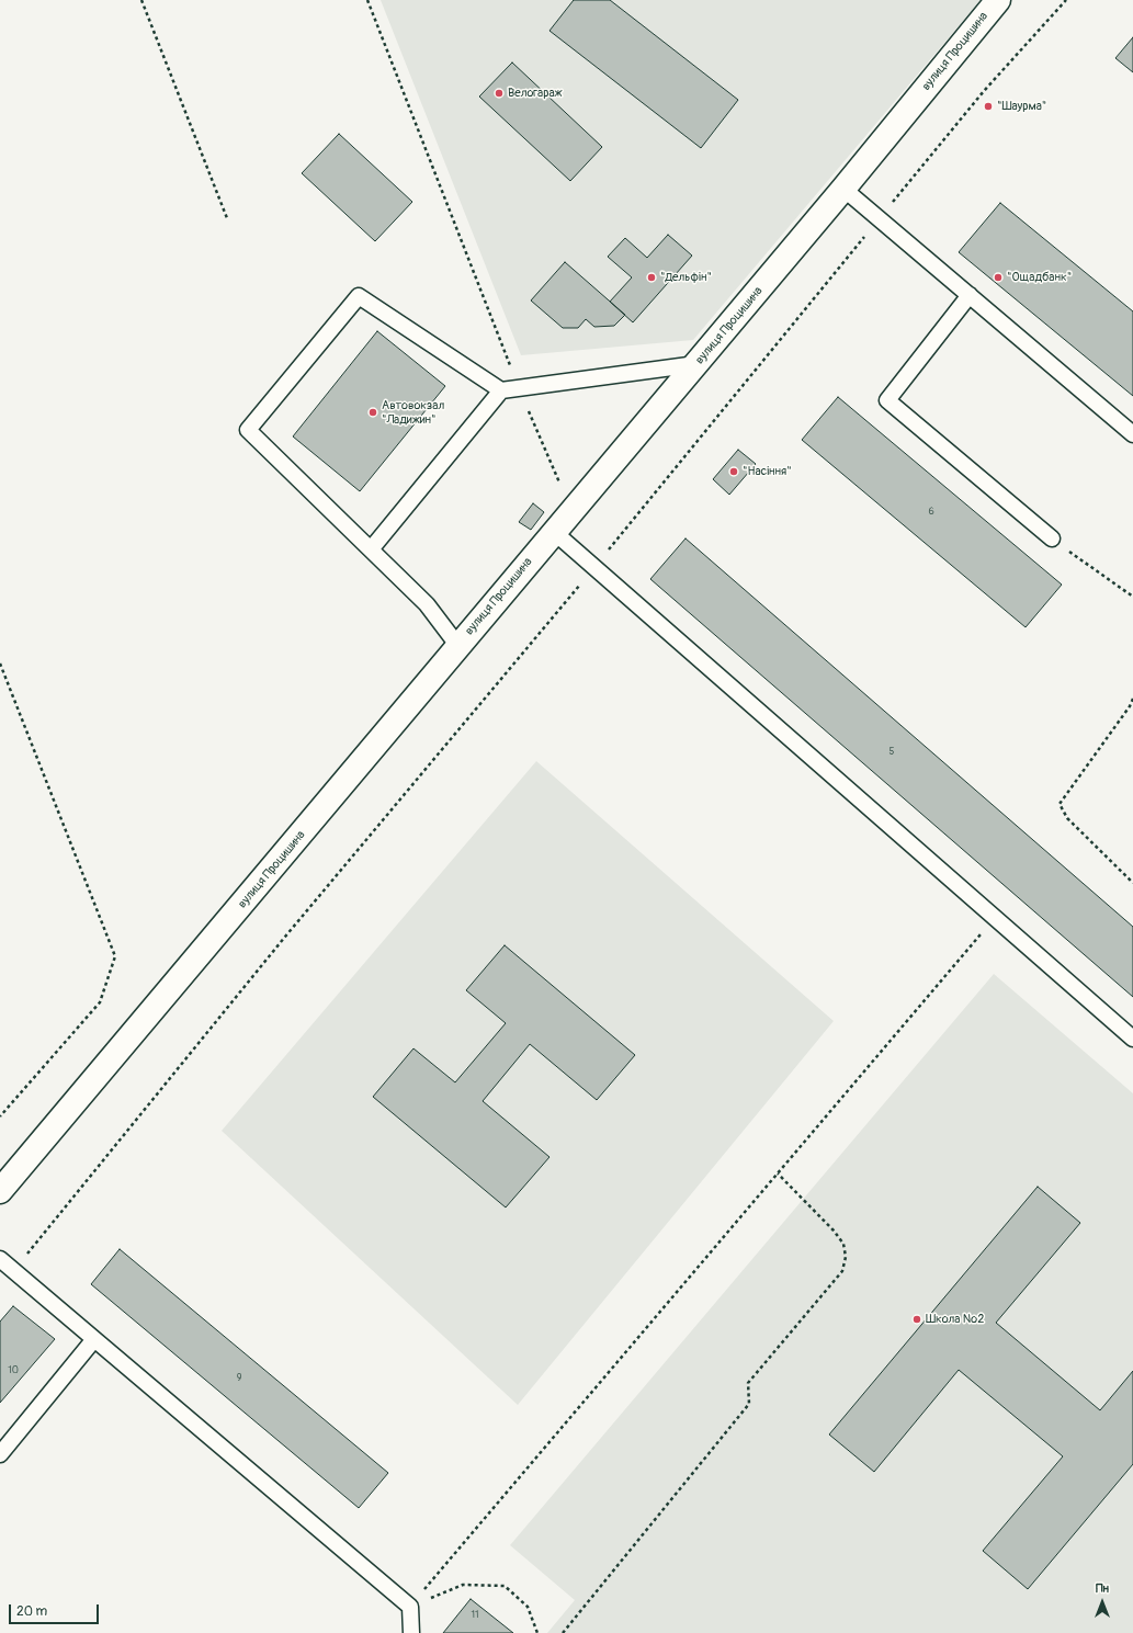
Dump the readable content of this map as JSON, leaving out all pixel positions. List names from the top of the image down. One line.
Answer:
{"streets":{"street":["вулиця Процишина"]},"places":["Велогараж","\"Шаурма\"","\"Дельфін\"","\"Ощадбанк\"","Автовокзал \"Ладижин\"","\"Насіння\"","Школа №2"],"house_numbers":["6","5","10","9","11"],"scale_bar":"20 m","north":"top"}
